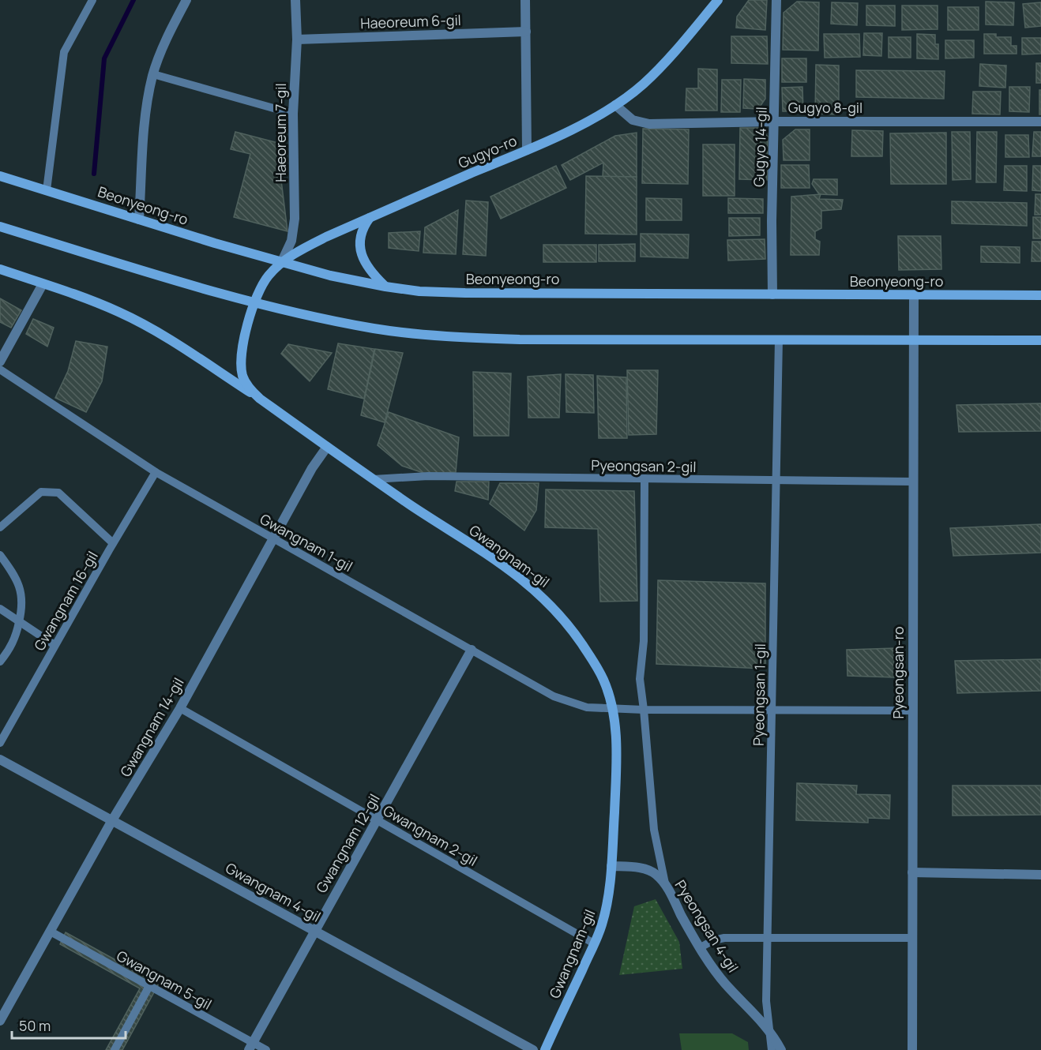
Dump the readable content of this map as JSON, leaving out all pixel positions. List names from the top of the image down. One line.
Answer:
{"streets":{"main road":["Gugyo-ro","Beonyeong-ro","Gwangnam-gil"],"street":["Haeoreum 6-gil","Gugyo 8-gil","Haeoreum 7-gil","Gugyo 14-gil","Pyeongsan-ro","Gwangnam 14-gil","Gwangnam 12-gil","Gwangnam 4-gil","Pyeongsan 4-gil"],"lane":["Pyeongsan 2-gil","Gwangnam 1-gil","Gwangnam 16-gil","Pyeongsan 1-gil","Gwangnam 2-gil","Gwangnam 5-gil"]},"crossings":[["Haeoreum 6-gil","Haeoreum 7-gil"],["Gugyo 8-gil","Gugyo 14-gil"],["Gugyo 8-gil","Gugyo-ro"],["Haeoreum 7-gil","Gugyo-ro"],["Haeoreum 7-gil","Beonyeong-ro"],["Gugyo 14-gil","Beonyeong-ro"],["Gugyo-ro","Beonyeong-ro"],["Gugyo-ro","Gwangnam-gil"],["Beonyeong-ro","Pyeongsan-ro"],["Pyeongsan 2-gil","Gwangnam-gil"],["Pyeongsan 2-gil","Pyeongsan-ro"],["Pyeongsan 2-gil","Pyeongsan 1-gil"],["Gwangnam 1-gil","Gwangnam-gil"],["Gwangnam 1-gil","Gwangnam 16-gil"],["Gwangnam 1-gil","Pyeongsan-ro"],["Gwangnam 1-gil","Pyeongsan 1-gil"],["Gwangnam 1-gil","Gwangnam 14-gil"],["Gwangnam 1-gil","Gwangnam 12-gil"],["Gwangnam-gil","Gwangnam 14-gil"],["Gwangnam-gil","Gwangnam 2-gil"],["Gwangnam-gil","Pyeongsan 4-gil"],["Pyeongsan 1-gil","Pyeongsan 4-gil"],["Gwangnam 14-gil","Gwangnam 2-gil"],["Gwangnam 14-gil","Gwangnam 4-gil"],["Gwangnam 14-gil","Gwangnam 5-gil"],["Gwangnam 2-gil","Gwangnam 12-gil"],["Gwangnam 12-gil","Gwangnam 4-gil"],["Gwangnam 12-gil","Gwangnam 5-gil"]],"scale_bar":"50 m"}
